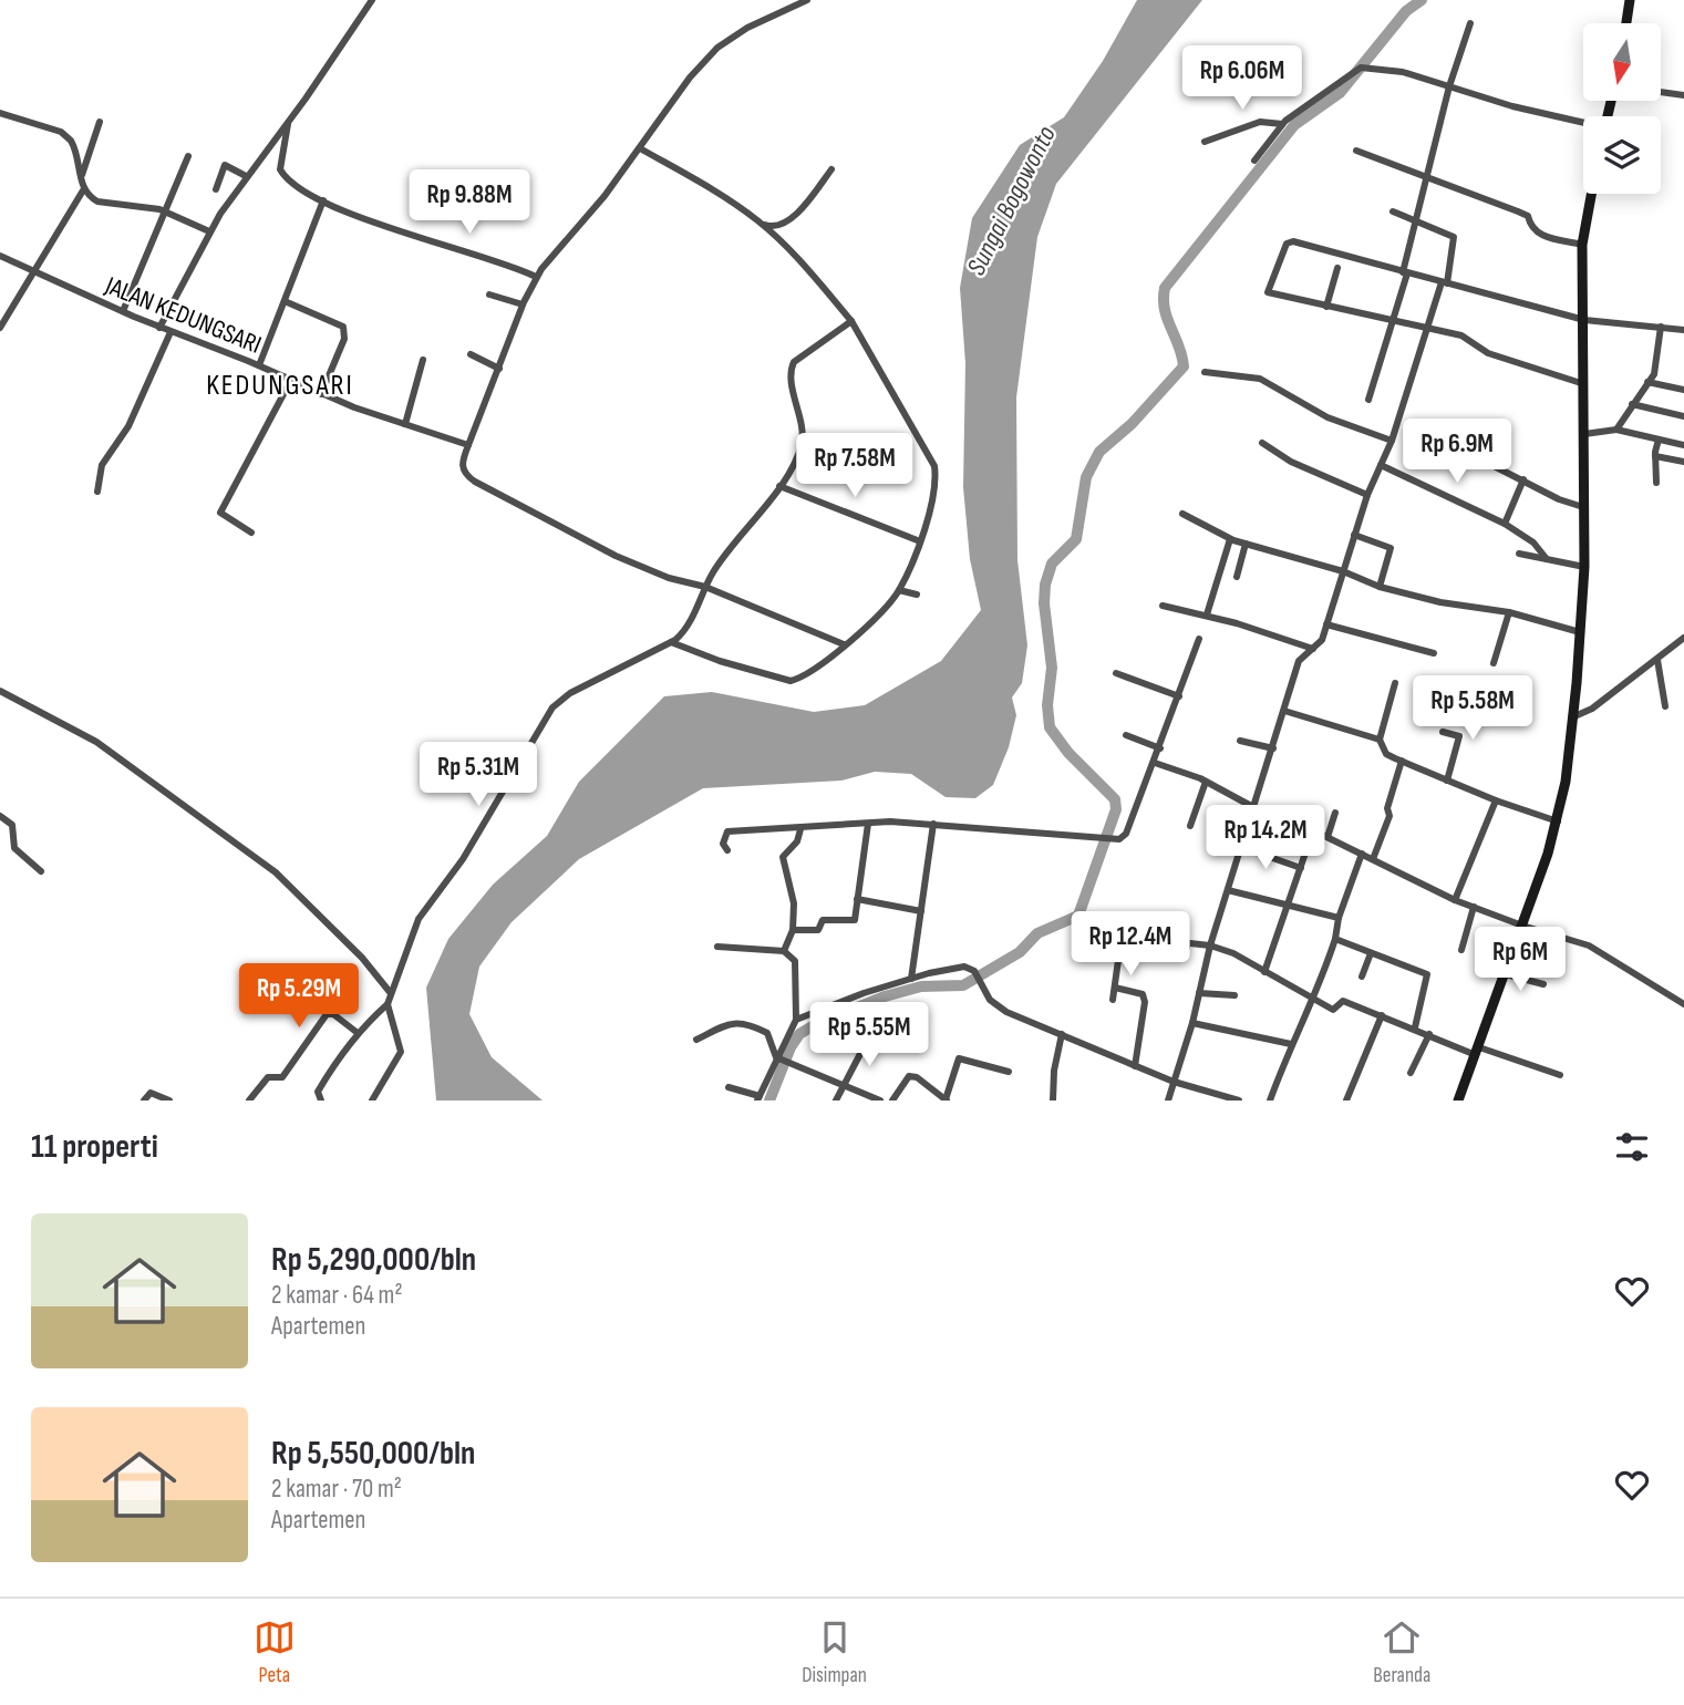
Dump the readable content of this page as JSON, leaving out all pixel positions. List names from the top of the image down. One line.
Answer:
{"streets":{"street":["JALAN KEDUNGSARI"]},"districts":["KEDUNGSARI"],"water":["Sungai Bogowonto"],"north":"bottom","page":{"price":["Rp 6.06M","Rp 9.88M","Rp 6.9M","Rp 7.58M","Rp 5.58M","Rp 5.31M","Rp 14.2M","Rp 12.4M","Rp 6M","Rp 5.29M","Rp 5.55M"],"heading":"11 properti","list":[{"name":"Rp 5,290,000/bln","note":"2 kamar · 64 m² · Apartemen"},{"name":"Rp 5,550,000/bln","note":"2 kamar · 70 m² · Apartemen"}],"tabs":["Peta","Disimpan","Beranda"]}}
